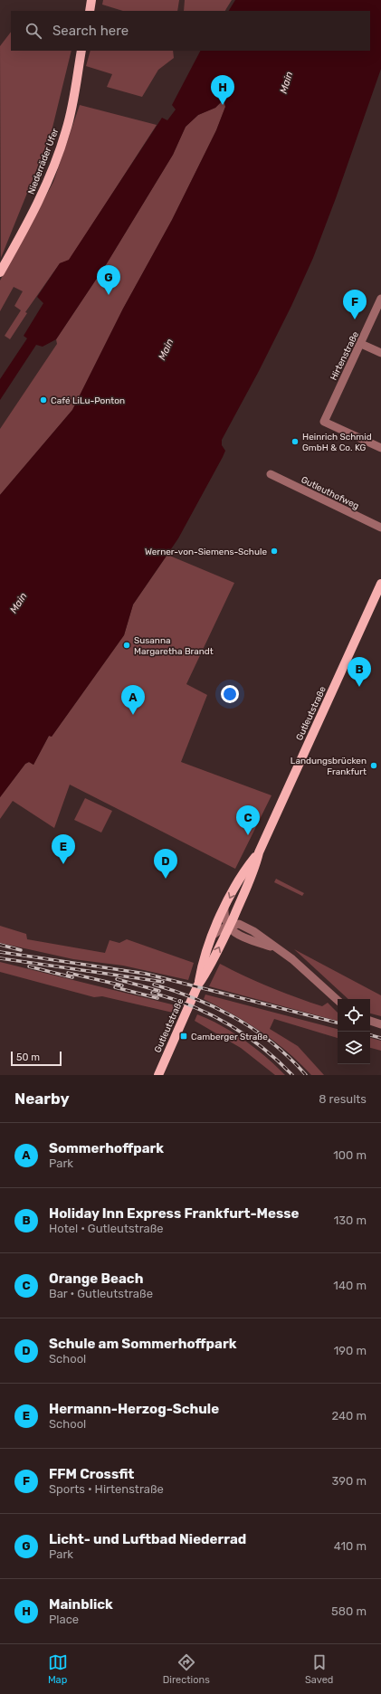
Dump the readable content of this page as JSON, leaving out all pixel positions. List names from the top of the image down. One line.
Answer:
{"streets":{"main road":["Niederräder Ufer","Gutleutstraße"],"street":["Hirtenstraße","Gutleuthofweg"]},"water":["Main"],"places":{"other":["Café LiLu-Ponton","Heinrich Schmid GmbH & Co. KG","Werner-von-Siemens-Schule","Susanna Margaretha Brandt","Landungsbrücken Frankfurt"],"transit":["Camberger Straße"]},"scale_bar":"50 m","page":{"search":"Search here","pins":["H","G","F","B","A","C","E","D"],"scale":"50 m","heading":["Nearby","8 results"],"list":[{"mark":"A","name":"Sommerhoffpark","note":"Park","value":"100 m"},{"mark":"B","name":"Holiday Inn Express Frankfurt-Messe","note":"Hotel · Gutleutstraße","value":"130 m"},{"mark":"C","name":"Orange Beach","note":"Bar · Gutleutstraße","value":"140 m"},{"mark":"D","name":"Schule am Sommerhoffpark","note":"School","value":"190 m"},{"mark":"E","name":"Hermann-Herzog-Schule","note":"School","value":"240 m"},{"mark":"F","name":"FFM Crossfit","note":"Sports · Hirtenstraße","value":"390 m"},{"mark":"G","name":"Licht- und Luftbad Niederrad","note":"Park","value":"410 m"},{"mark":"H","name":"Mainblick","note":"Place","value":"580 m"}],"nav":["Map","Directions","Saved"]}}
